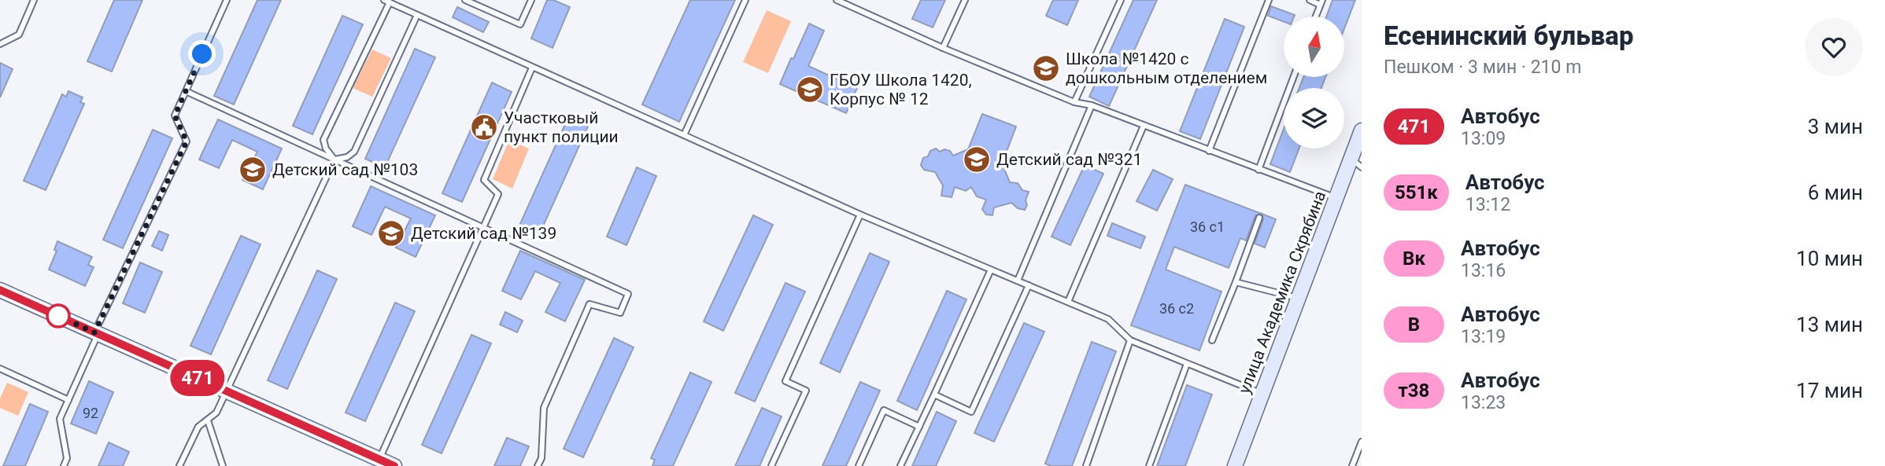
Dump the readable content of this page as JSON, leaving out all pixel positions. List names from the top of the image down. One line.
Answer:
{"streets":{"main road":["улица Академика Скрябина"]},"places":{"school or university":["Школа №1420 с дошкольным отделением","ГБОУ Школа 1420, Корпус № 12","Детский сад №321","Детский сад №103","Детский сад №139"],"public building":["Участковый пункт полиции"]},"lines":["bus line 471"],"house_numbers":["36 с1","36 с2","92"],"north":"top","page":{"on_map":"471","heading":["Есенинский бульвар","Пешком · 3 мин · 210 m"],"list":[{"mark":"471","name":"Автобус","note":"13:09","value":"3 мин"},{"mark":"551к","name":"Автобус","note":"13:12","value":"6 мин"},{"mark":"Вк","name":"Автобус","note":"13:16","value":"10 мин"},{"mark":"В","name":"Автобус","note":"13:19","value":"13 мин"},{"mark":"т38","name":"Автобус","note":"13:23","value":"17 мин"}]}}
